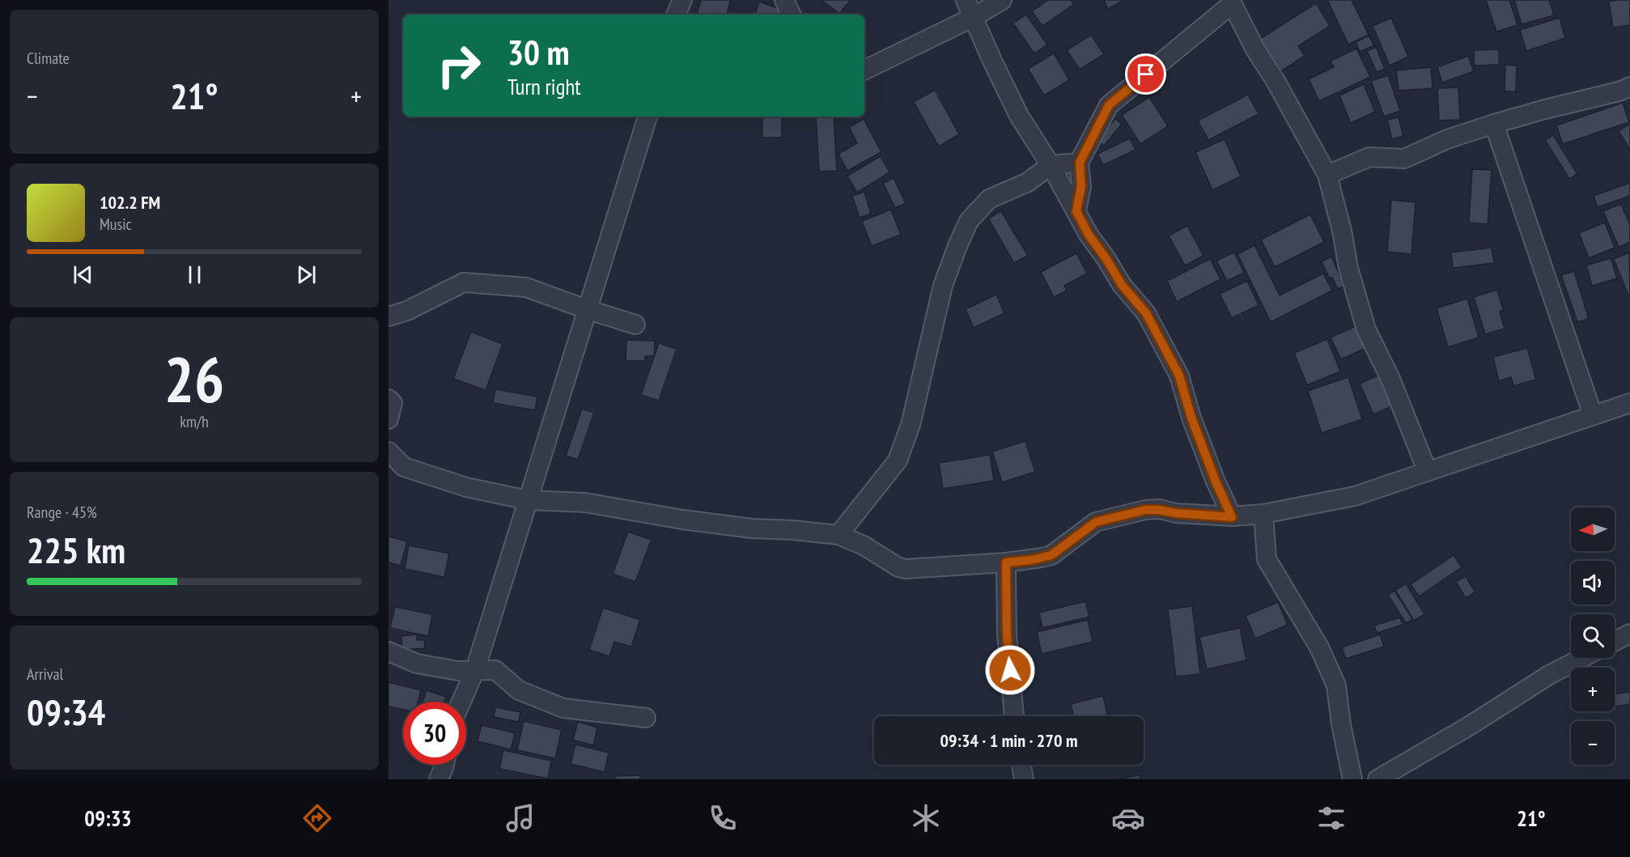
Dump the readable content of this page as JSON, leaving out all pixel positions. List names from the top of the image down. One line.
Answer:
{"north":"left","page":{"tile":["Climate",["26","km/h"],["Range · 45%","225 km"],["Arrival","09:34"]],"turn":["30 m","Turn right"],"heat":["−","21°","+"],"song":["102.2 FM","Music"],"map_buttons":["+","−"],"limit":"30","trip":"09:34 · 1 min · 270 m","tabs":["09:33","21°"]}}
